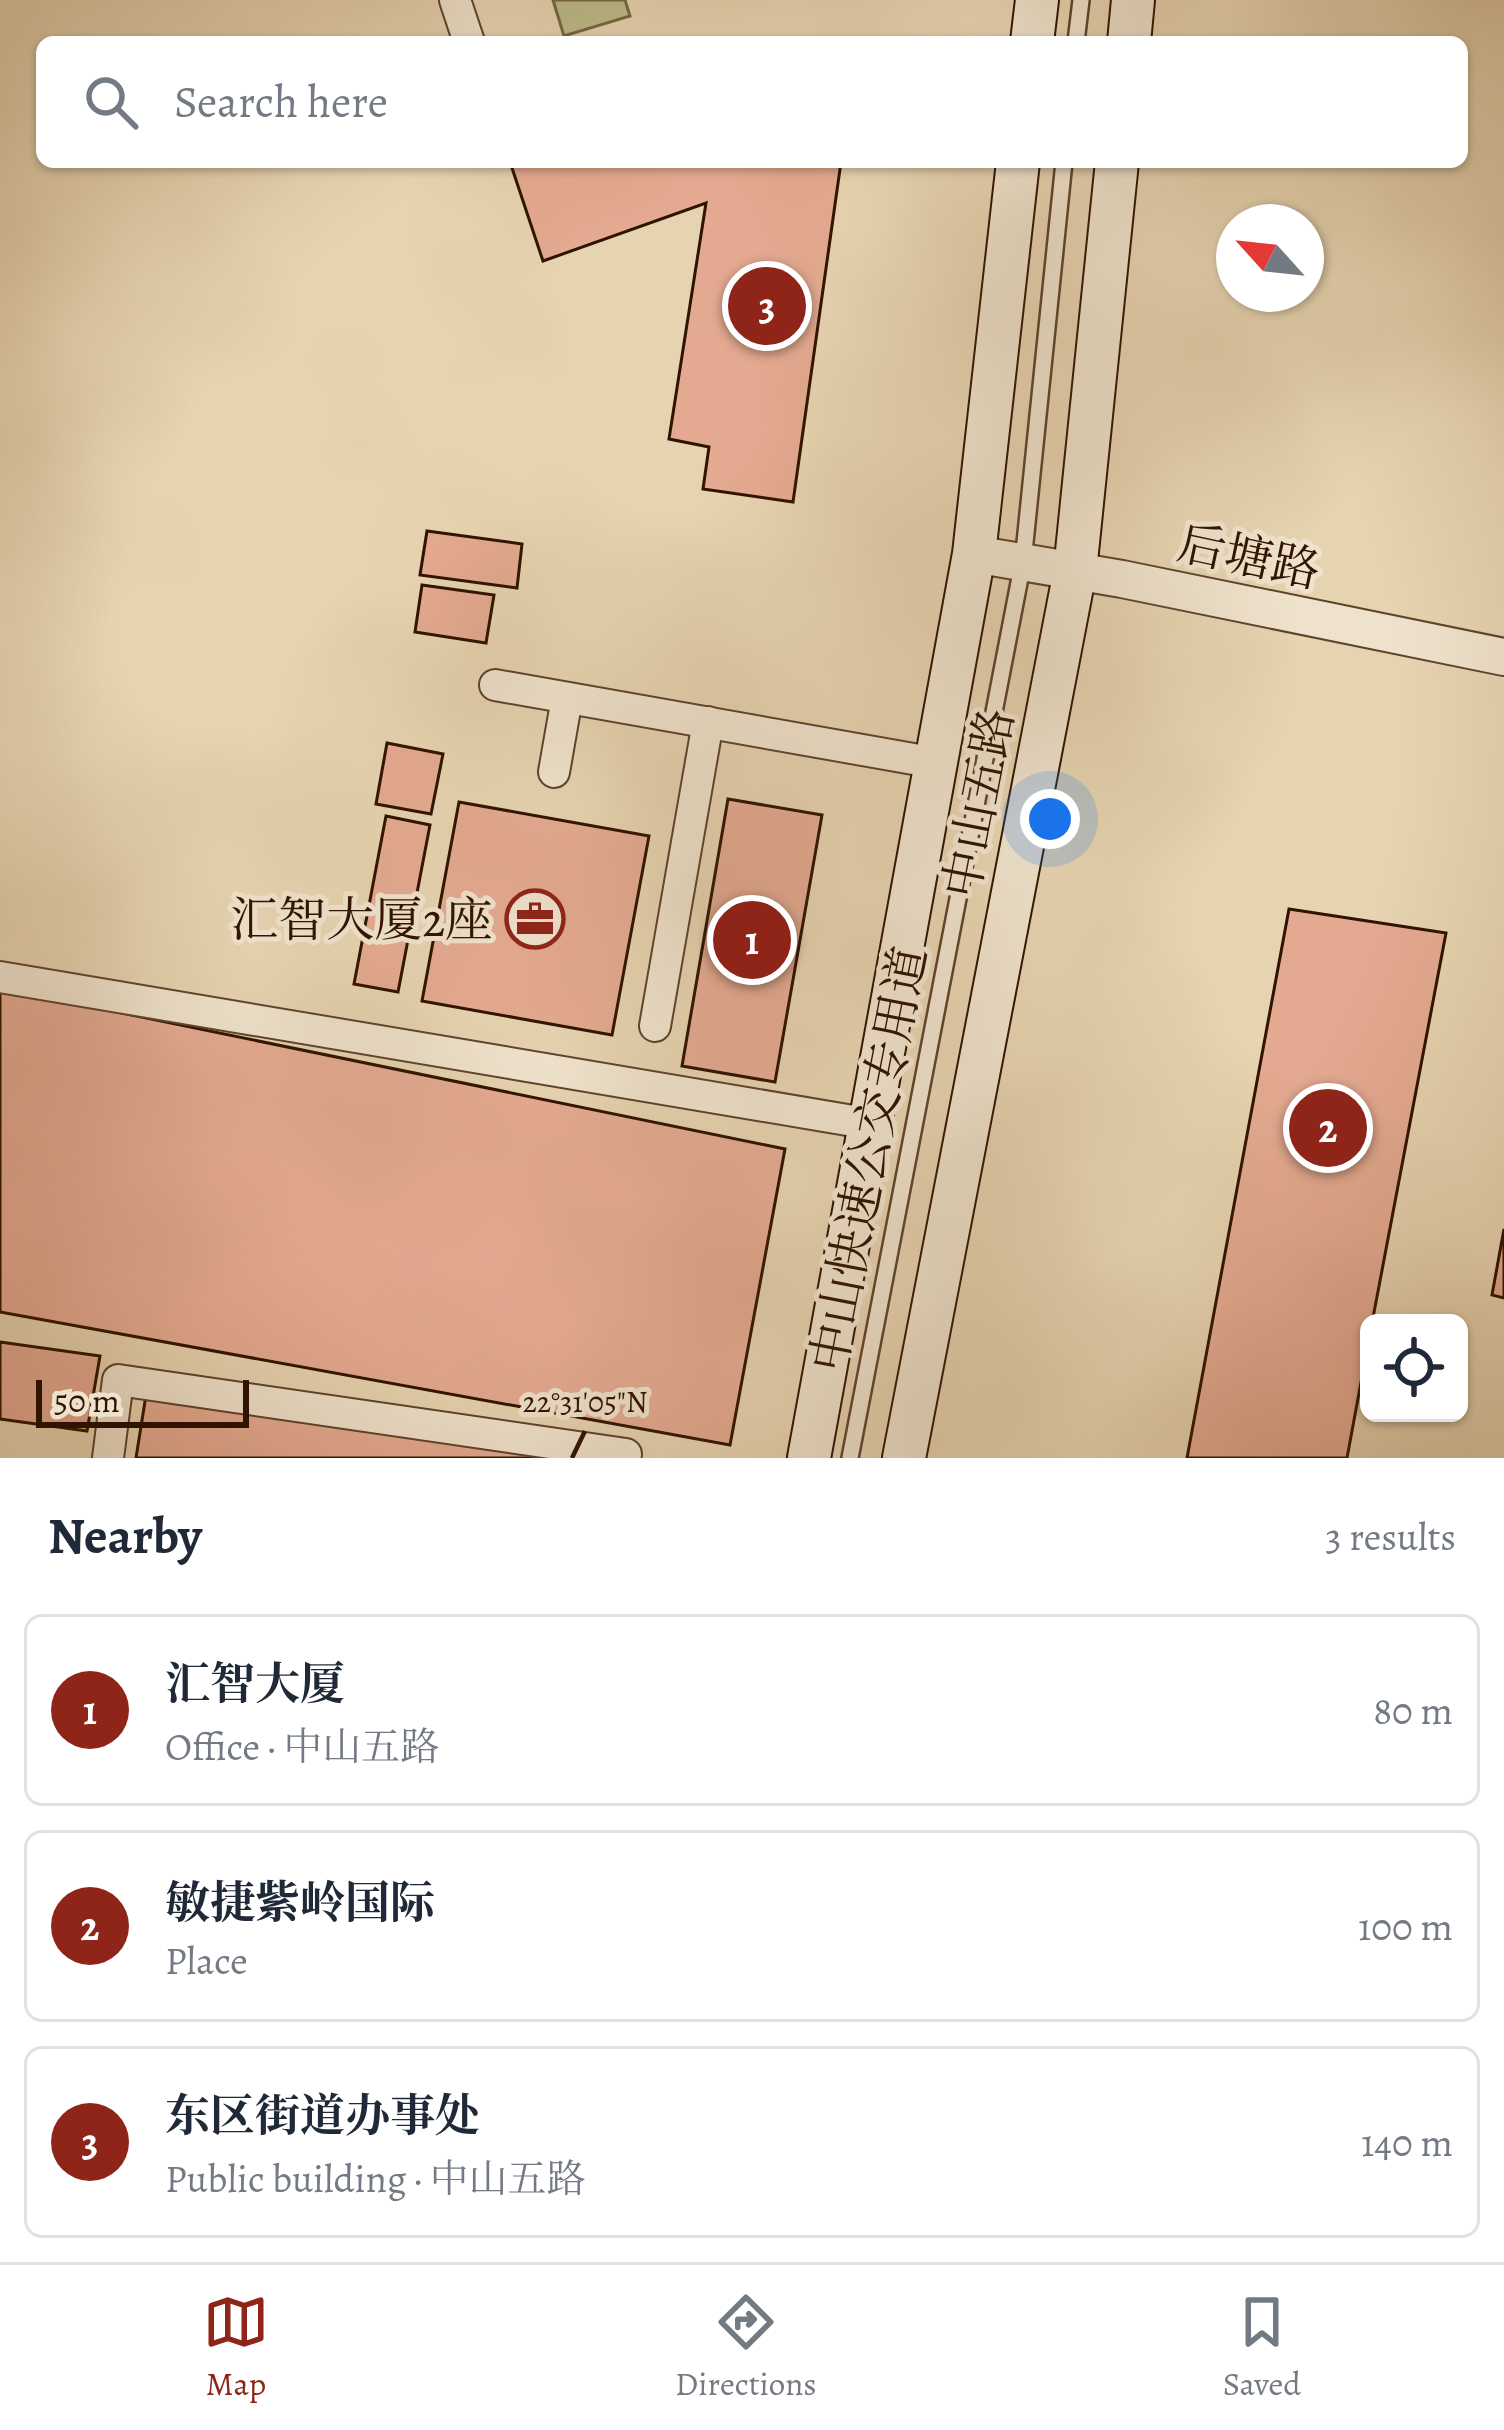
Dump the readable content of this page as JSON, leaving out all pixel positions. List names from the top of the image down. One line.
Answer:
{"streets":{"main road":["中山五路"],"street":["后塘路"],"lane":["中山快速公交专用道"]},"crossings":[["后塘路","中山五路"],["后塘路","中山快速公交专用道"],["中山五路","中山快速公交专用道"]],"places":{"office":["汇智大厦2座"]},"scale_bar":"50 m","north":"top left","page":{"search":"Search here","pins":["3","1","2"],"scale":"50 m","heading":["Nearby","3 results"],"list":[{"mark":"1","name":"汇智大厦","note":"Office · 中山五路","value":"80 m"},{"mark":"2","name":"敏捷紫岭国际","note":"Place","value":"100 m"},{"mark":"3","name":"东区街道办事处","note":"Public building · 中山五路","value":"140 m"}],"nav":["Map","Directions","Saved"]},"coordinates":["22°31'05\"N"]}
